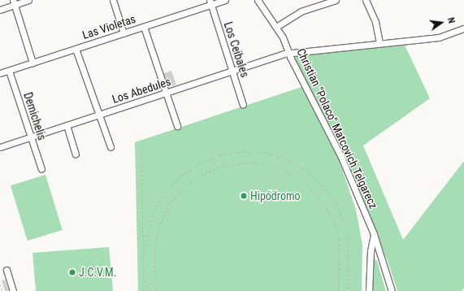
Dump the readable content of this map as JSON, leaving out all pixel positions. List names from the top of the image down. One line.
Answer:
{"streets":{"street":["Las Violetas","Los Ceibales","Los Abedules","Demichelis","Christian \"Polaco\" Matcovich Telgarecz"]},"crossings":[["Las Violetas","Los Ceibales"],["Las Violetas","Demichelis"],["Los Ceibales","Los Abedules"],["Los Abedules","Demichelis"],["Los Abedules","Christian \"Polaco\" Matcovich Telgarecz"]],"places":["Hipódromo","J.C.V.M."],"north":"right"}
